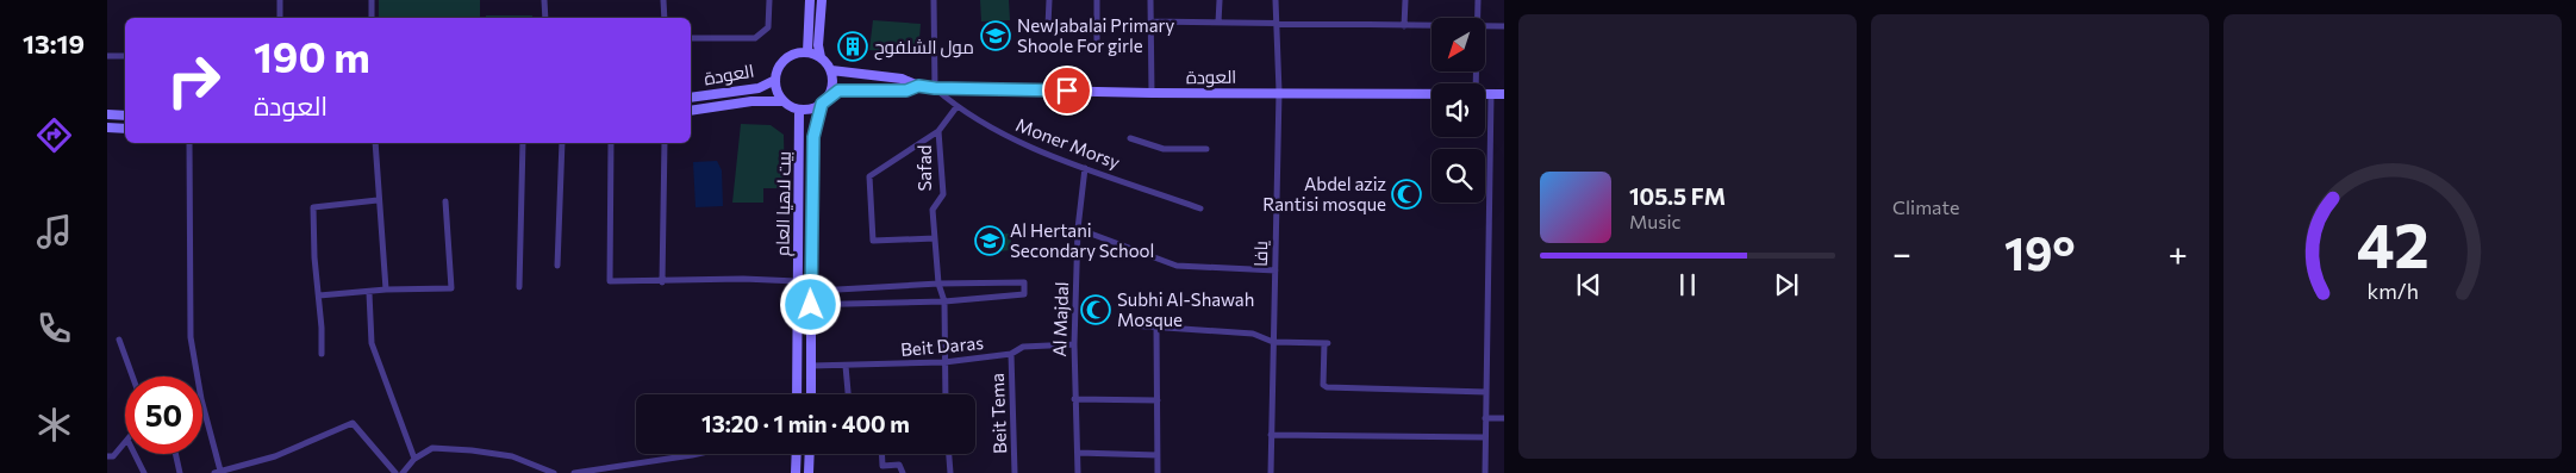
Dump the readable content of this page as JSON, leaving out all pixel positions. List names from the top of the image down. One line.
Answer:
{"streets":{"main road":["العودة","بيت لاهيا العام"],"street":["Moner Morsy","Safad","يافا","Al Majdal","Beit Daras","Beit Tema"]},"crossings":[["العودة","Moner Morsy"],["العودة","بيت لاهيا العام"],["العودة","يافا"],["Moner Morsy","Safad"],["Moner Morsy","Al Majdal"],["Safad","Beit Daras"],["بيت لاهيا العام","Beit Daras"],["Al Majdal","Beit Daras"],["Beit Daras","Beit Tema"]],"places":{"school or university":["NewJabalai Primary Shoole For girle","Al Hertani Secondary School"],"building":["مول الشلفوح"],"mosque":["Abdel aziz Rantisi mosque","Subhi Al-Shawah Mosque"]},"north":"bottom left","page":{"tabs":"13:19","tile":"Climate","turn":["190 m","العودة"],"song":["105.5 FM","Music"],"heat":["−","19°","+"],"limit":"50","trip":"13:20 · 1 min · 400 m","gauge":["42","km/h"]}}
